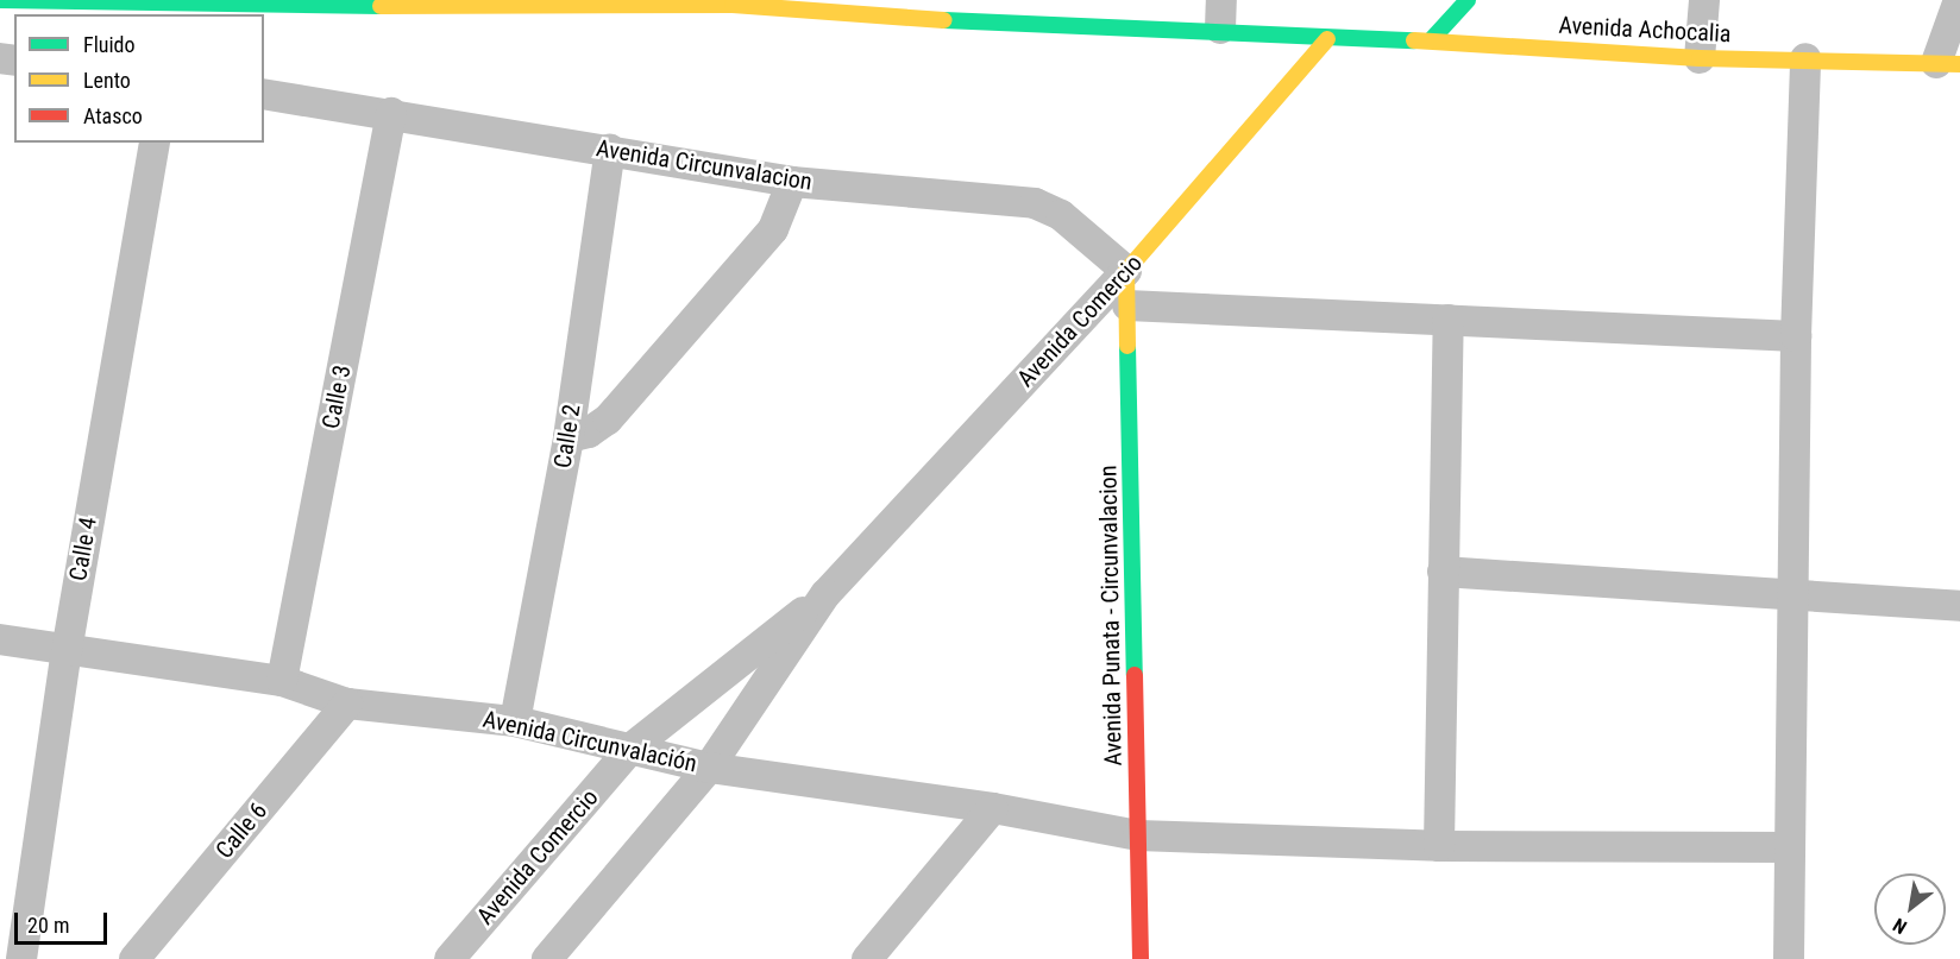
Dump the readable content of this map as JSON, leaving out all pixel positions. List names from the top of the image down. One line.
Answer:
{"streets":{"street":["Avenida Achocalia","Avenida Circunvalacion","Avenida Comercio","Calle 3","Calle 2","Calle 4","Avenida Punata - Circunvalacion","Avenida Circunvalación","Calle 6"]},"crossings":[["Avenida Achocalia","Avenida Comercio"],["Avenida Circunvalacion","Avenida Comercio"],["Avenida Circunvalacion","Calle 3"],["Avenida Circunvalacion","Calle 2"],["Avenida Circunvalacion","Avenida Punata - Circunvalacion"],["Avenida Comercio","Avenida Punata - Circunvalacion"],["Avenida Comercio","Avenida Circunvalación"],["Calle 3","Avenida Circunvalación"],["Calle 2","Avenida Circunvalación"],["Calle 4","Avenida Circunvalación"],["Avenida Punata - Circunvalacion","Avenida Circunvalación"],["Avenida Circunvalación","Calle 6"]],"legend":["Fluido","Lento","Atasco"],"scale_bar":"20 m","north":"bottom left"}
